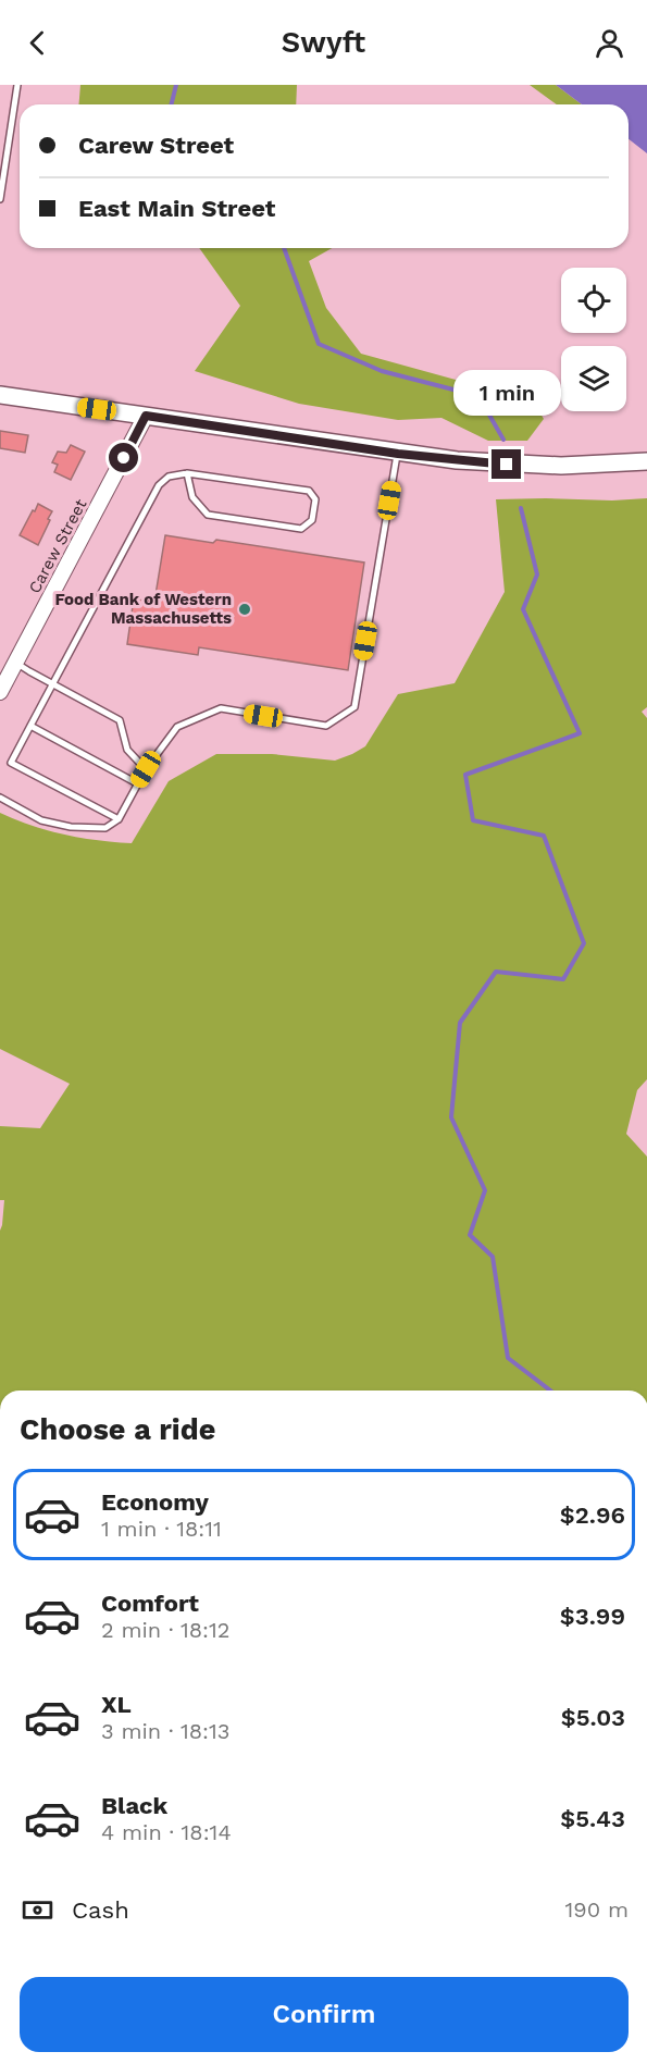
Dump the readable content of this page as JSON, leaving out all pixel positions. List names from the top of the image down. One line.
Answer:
{"streets":{"street":["Carew Street"]},"places":["Food Bank of Western Massachusetts"],"page":{"header":"Swyft","banner":["Carew Street","East Main Street"],"bubble":"1 min","heading":"Choose a ride","list":[{"name":"Economy","note":"1 min · 18:11","value":"$2.96"},{"name":"Comfort","note":"2 min · 18:12","value":"$3.99"},{"name":"XL","note":"3 min · 18:13","value":"$5.03"},{"name":"Black","note":"4 min · 18:14","value":"$5.43"}],"pay":["Cash","190 m"],"buttons":"Confirm"}}
